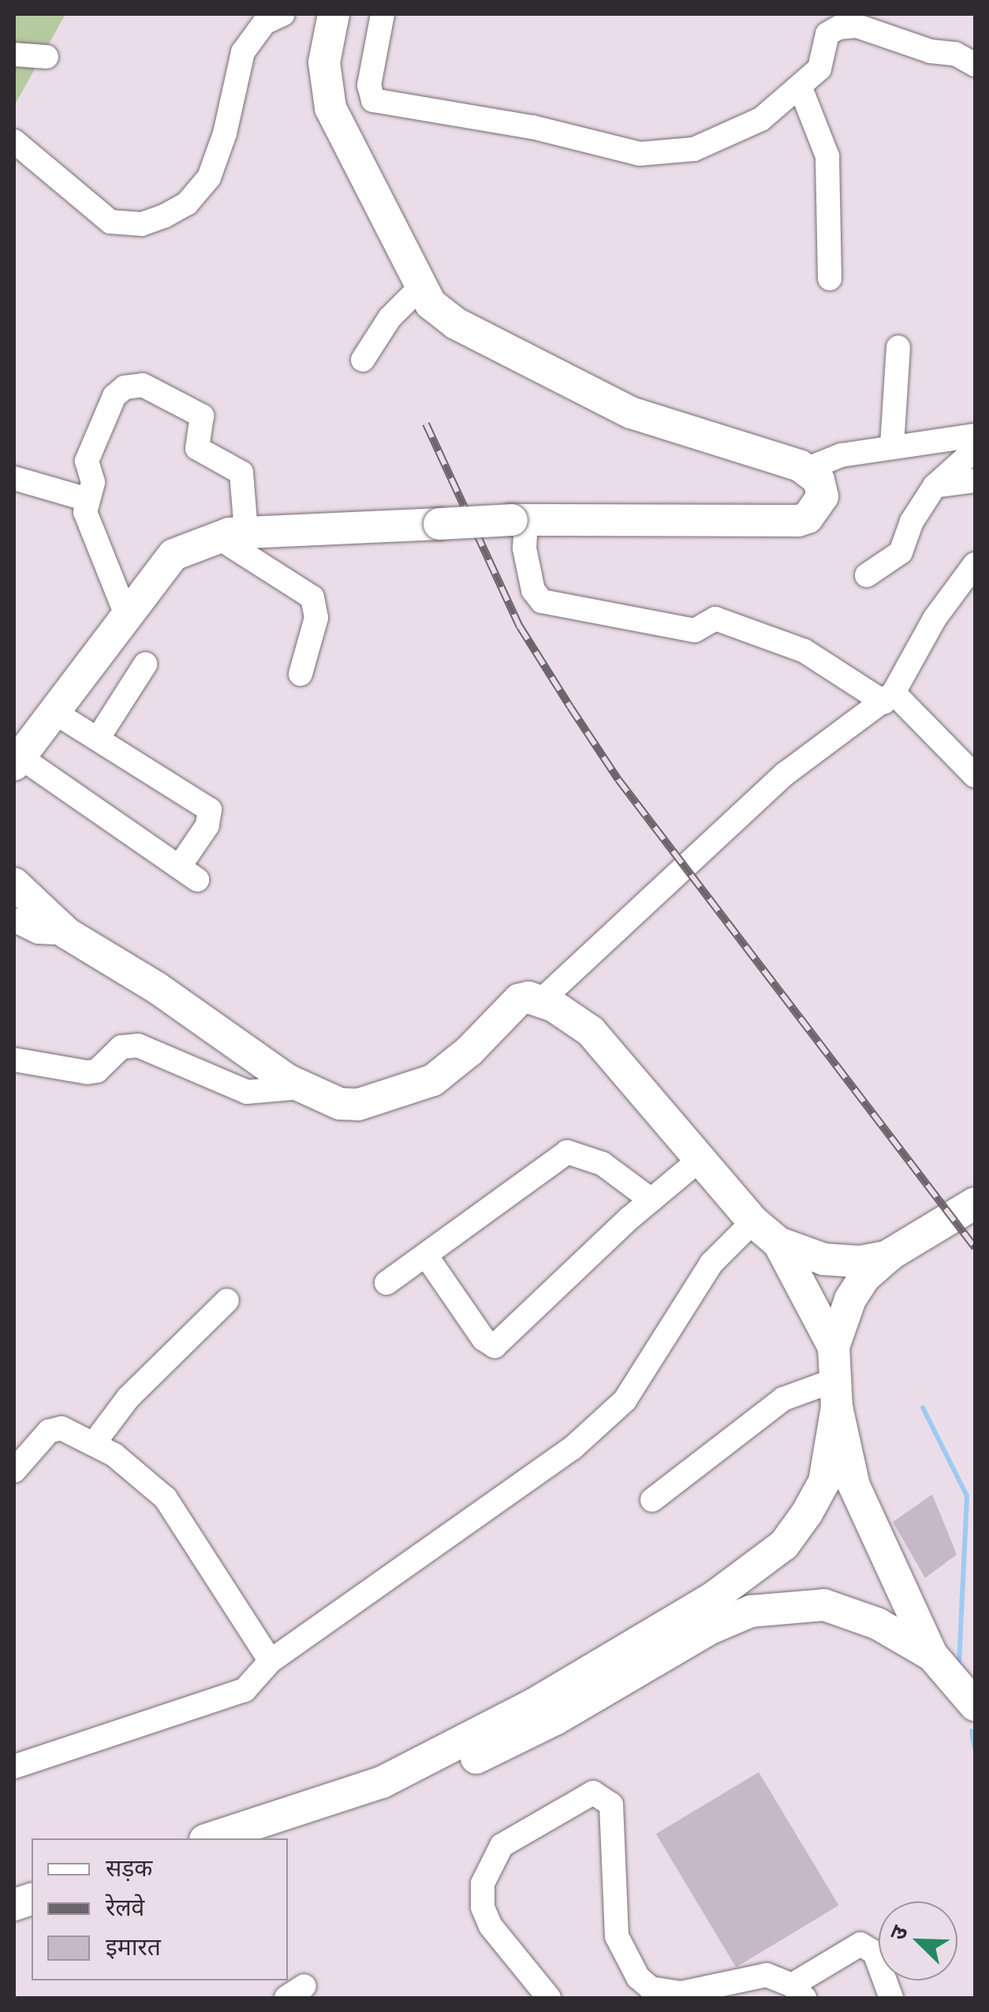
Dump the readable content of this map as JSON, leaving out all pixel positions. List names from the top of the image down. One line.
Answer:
{"legend":["सड़क","रेलवे","इमारत"],"north":"top left"}
